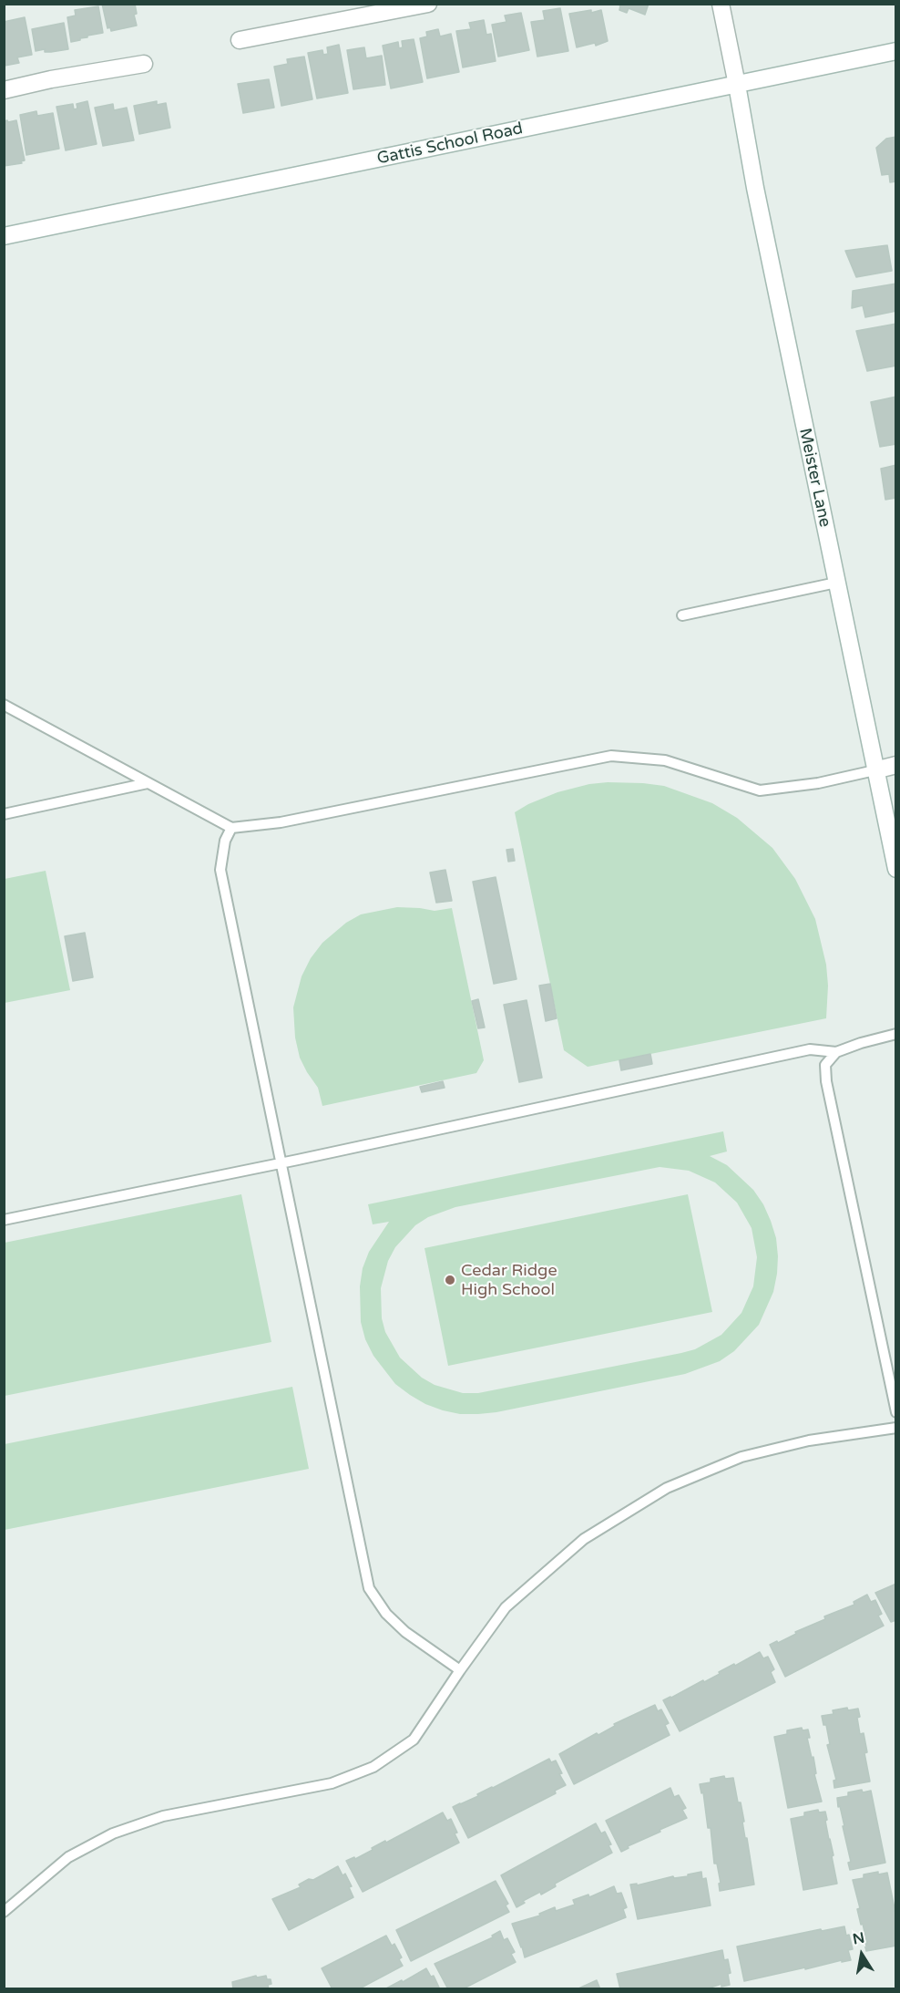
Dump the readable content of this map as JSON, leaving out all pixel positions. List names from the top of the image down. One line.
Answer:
{"streets":{"street":["Gattis School Road","Meister Lane"]},"crossings":[["Gattis School Road","Meister Lane"]],"places":["Cedar Ridge High School"],"north":"top"}
